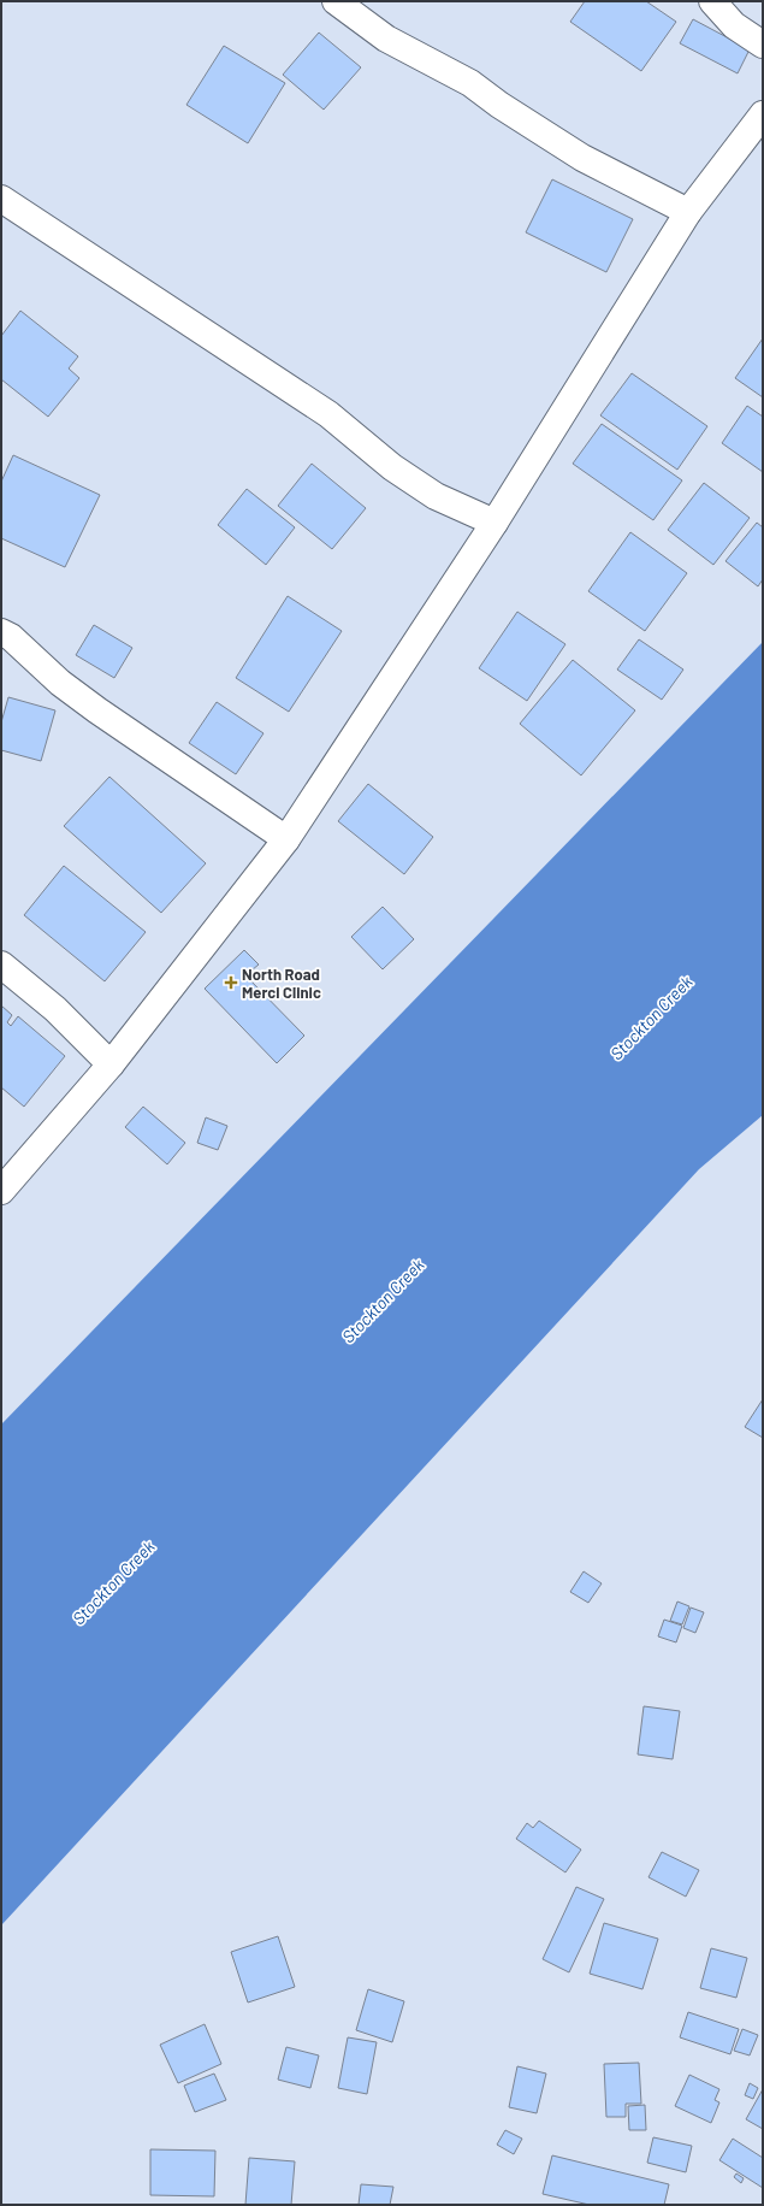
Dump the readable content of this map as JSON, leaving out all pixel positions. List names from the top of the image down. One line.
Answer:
{"water":["Stockton Creek"],"places":{"health":["North Road Merci Clinic"]}}
